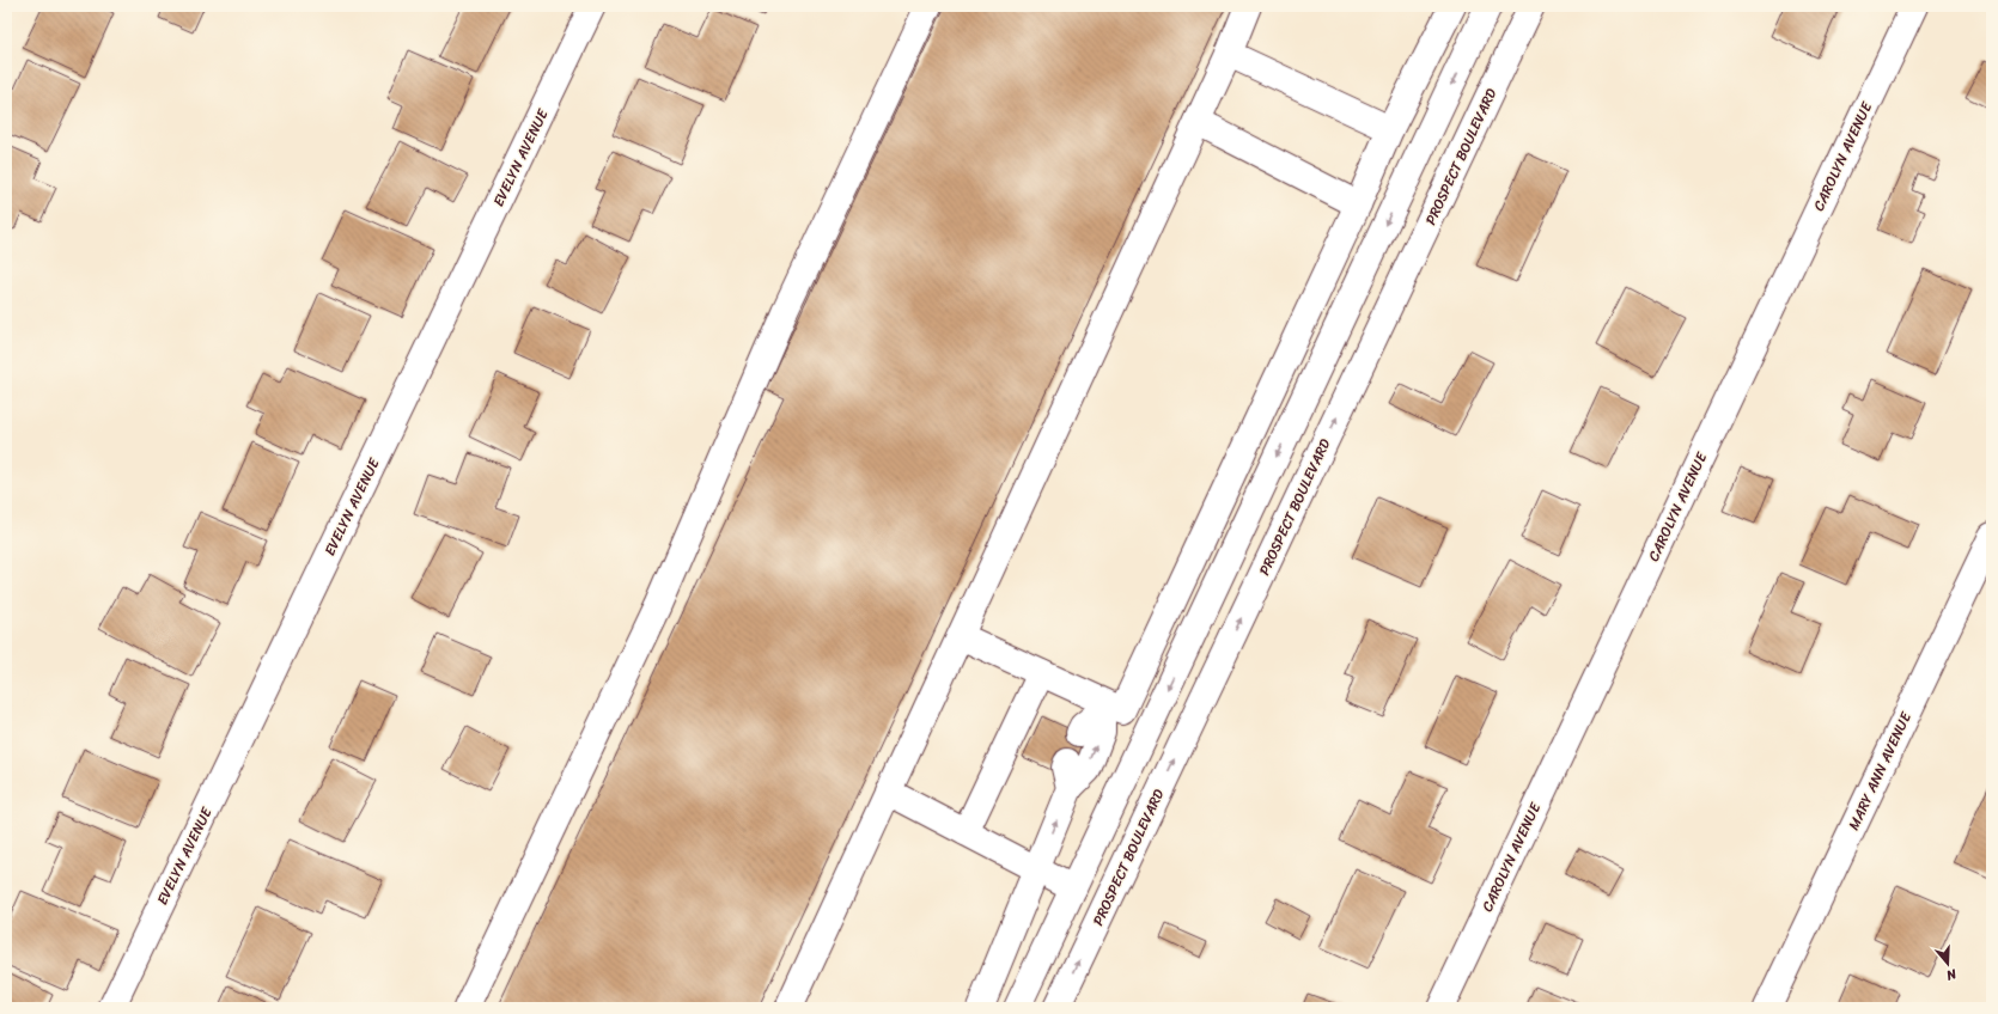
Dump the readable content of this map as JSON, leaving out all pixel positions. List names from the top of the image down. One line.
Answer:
{"streets":{"street":["PROSPECT BOULEVARD","CAROLYN AVENUE","EVELYN AVENUE","MARY ANN AVENUE"]},"north":"bottom"}
